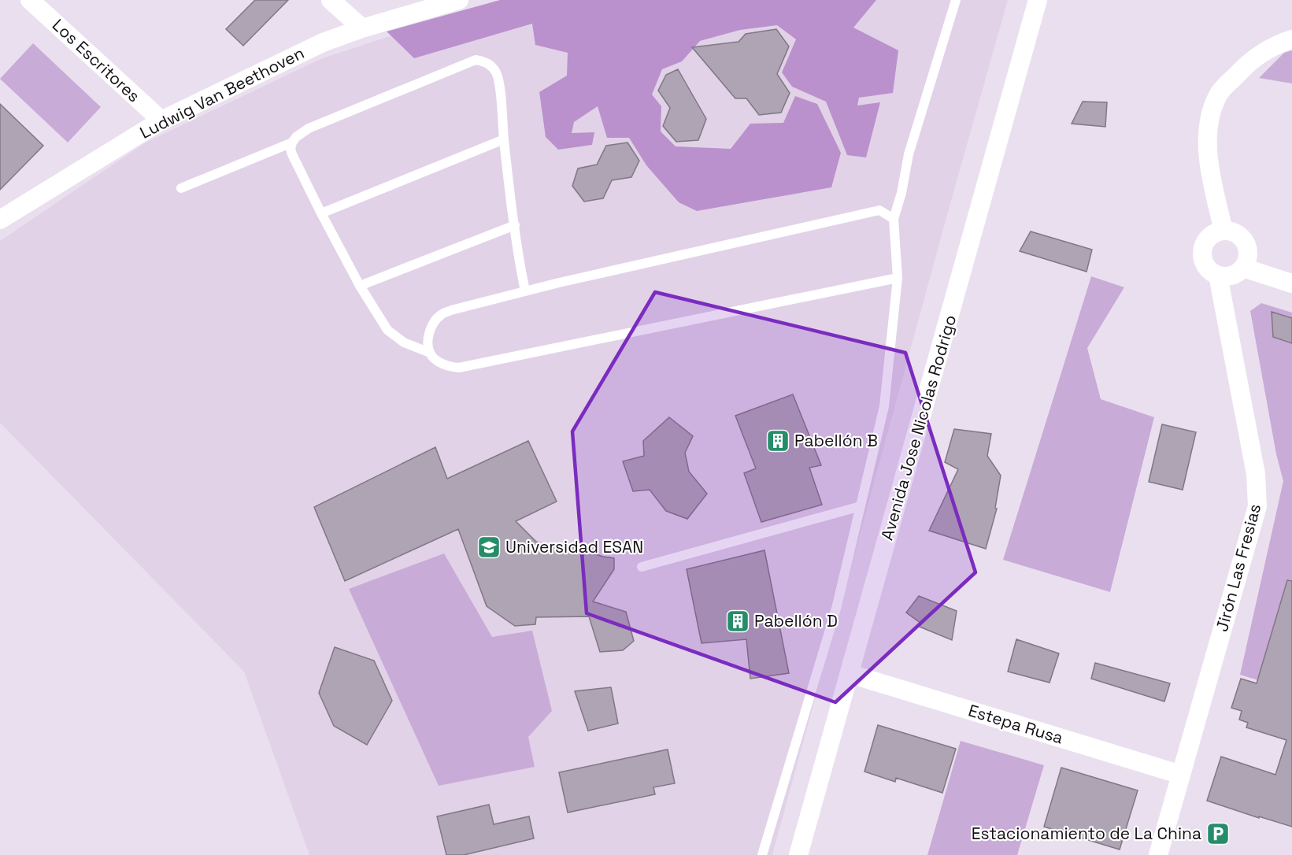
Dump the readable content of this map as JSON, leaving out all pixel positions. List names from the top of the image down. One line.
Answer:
{"streets":{"street":["Los Escritores","Ludwig Van Beethoven","Avenida Jose Nicolas Rodrigo","Jirón Las Fresias","Estepa Rusa"]},"crossings":[["Los Escritores","Ludwig Van Beethoven"],["Avenida Jose Nicolas Rodrigo","Estepa Rusa"],["Jirón Las Fresias","Estepa Rusa"]],"places":{"building":["Pabellón B","Pabellón D"],"school or university":["Universidad ESAN"],"parking":["Estacionamiento de La China"]}}
